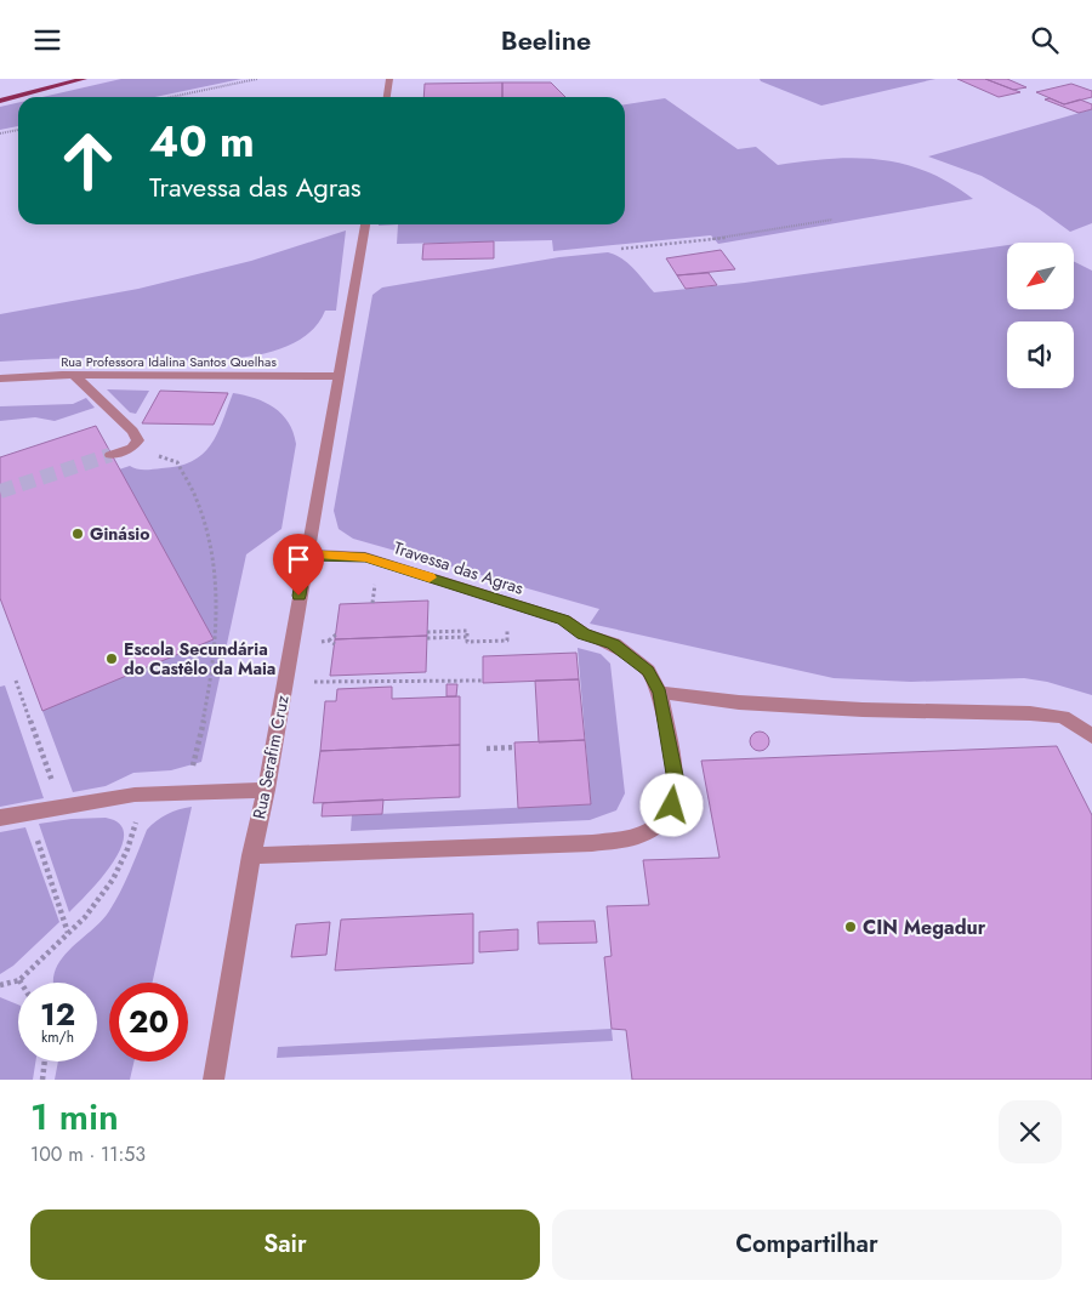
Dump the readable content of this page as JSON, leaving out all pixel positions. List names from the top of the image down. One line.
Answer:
{"streets":{"street":["Rua Professora Idalina Santos Quelhas","Travessa das Agras","Rua Serafim Cruz"]},"crossings":[["Rua Professora Idalina Santos Quelhas","Rua Serafim Cruz"],["Travessa das Agras","Rua Serafim Cruz"]],"places":["Ginásio","Escola Secundária do Castêlo da Maia","CIN Megadur"],"north":"bottom left","page":{"header":"Beeline","turn":["40 m","Travessa das Agras"],"speed":"12 km/h","limit":"20","heading":["1 min","100 m · 11:53"],"buttons":["Sair","Compartilhar"]}}
